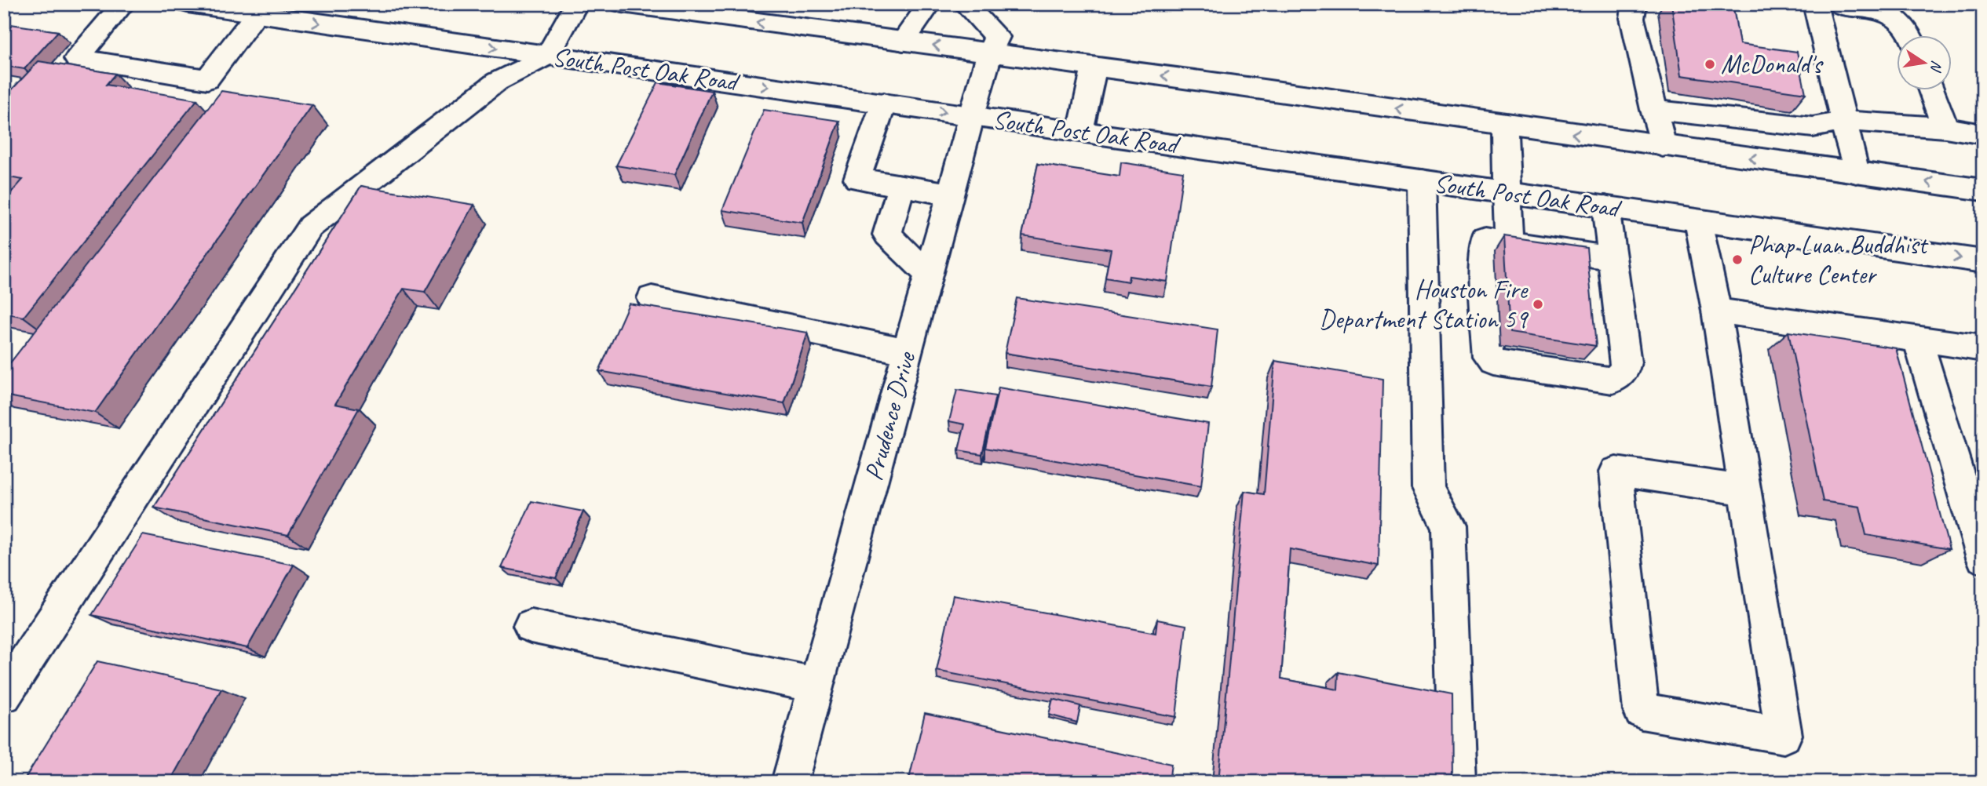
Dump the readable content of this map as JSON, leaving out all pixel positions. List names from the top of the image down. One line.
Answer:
{"streets":{"main road":["South Post Oak Road","Prudence Drive"]},"crossings":[["South Post Oak Road","Prudence Drive"]],"places":["McDonald's","Phap Luan Buddhist Culture Center","Houston Fire Department Station 59"],"north":"right"}
